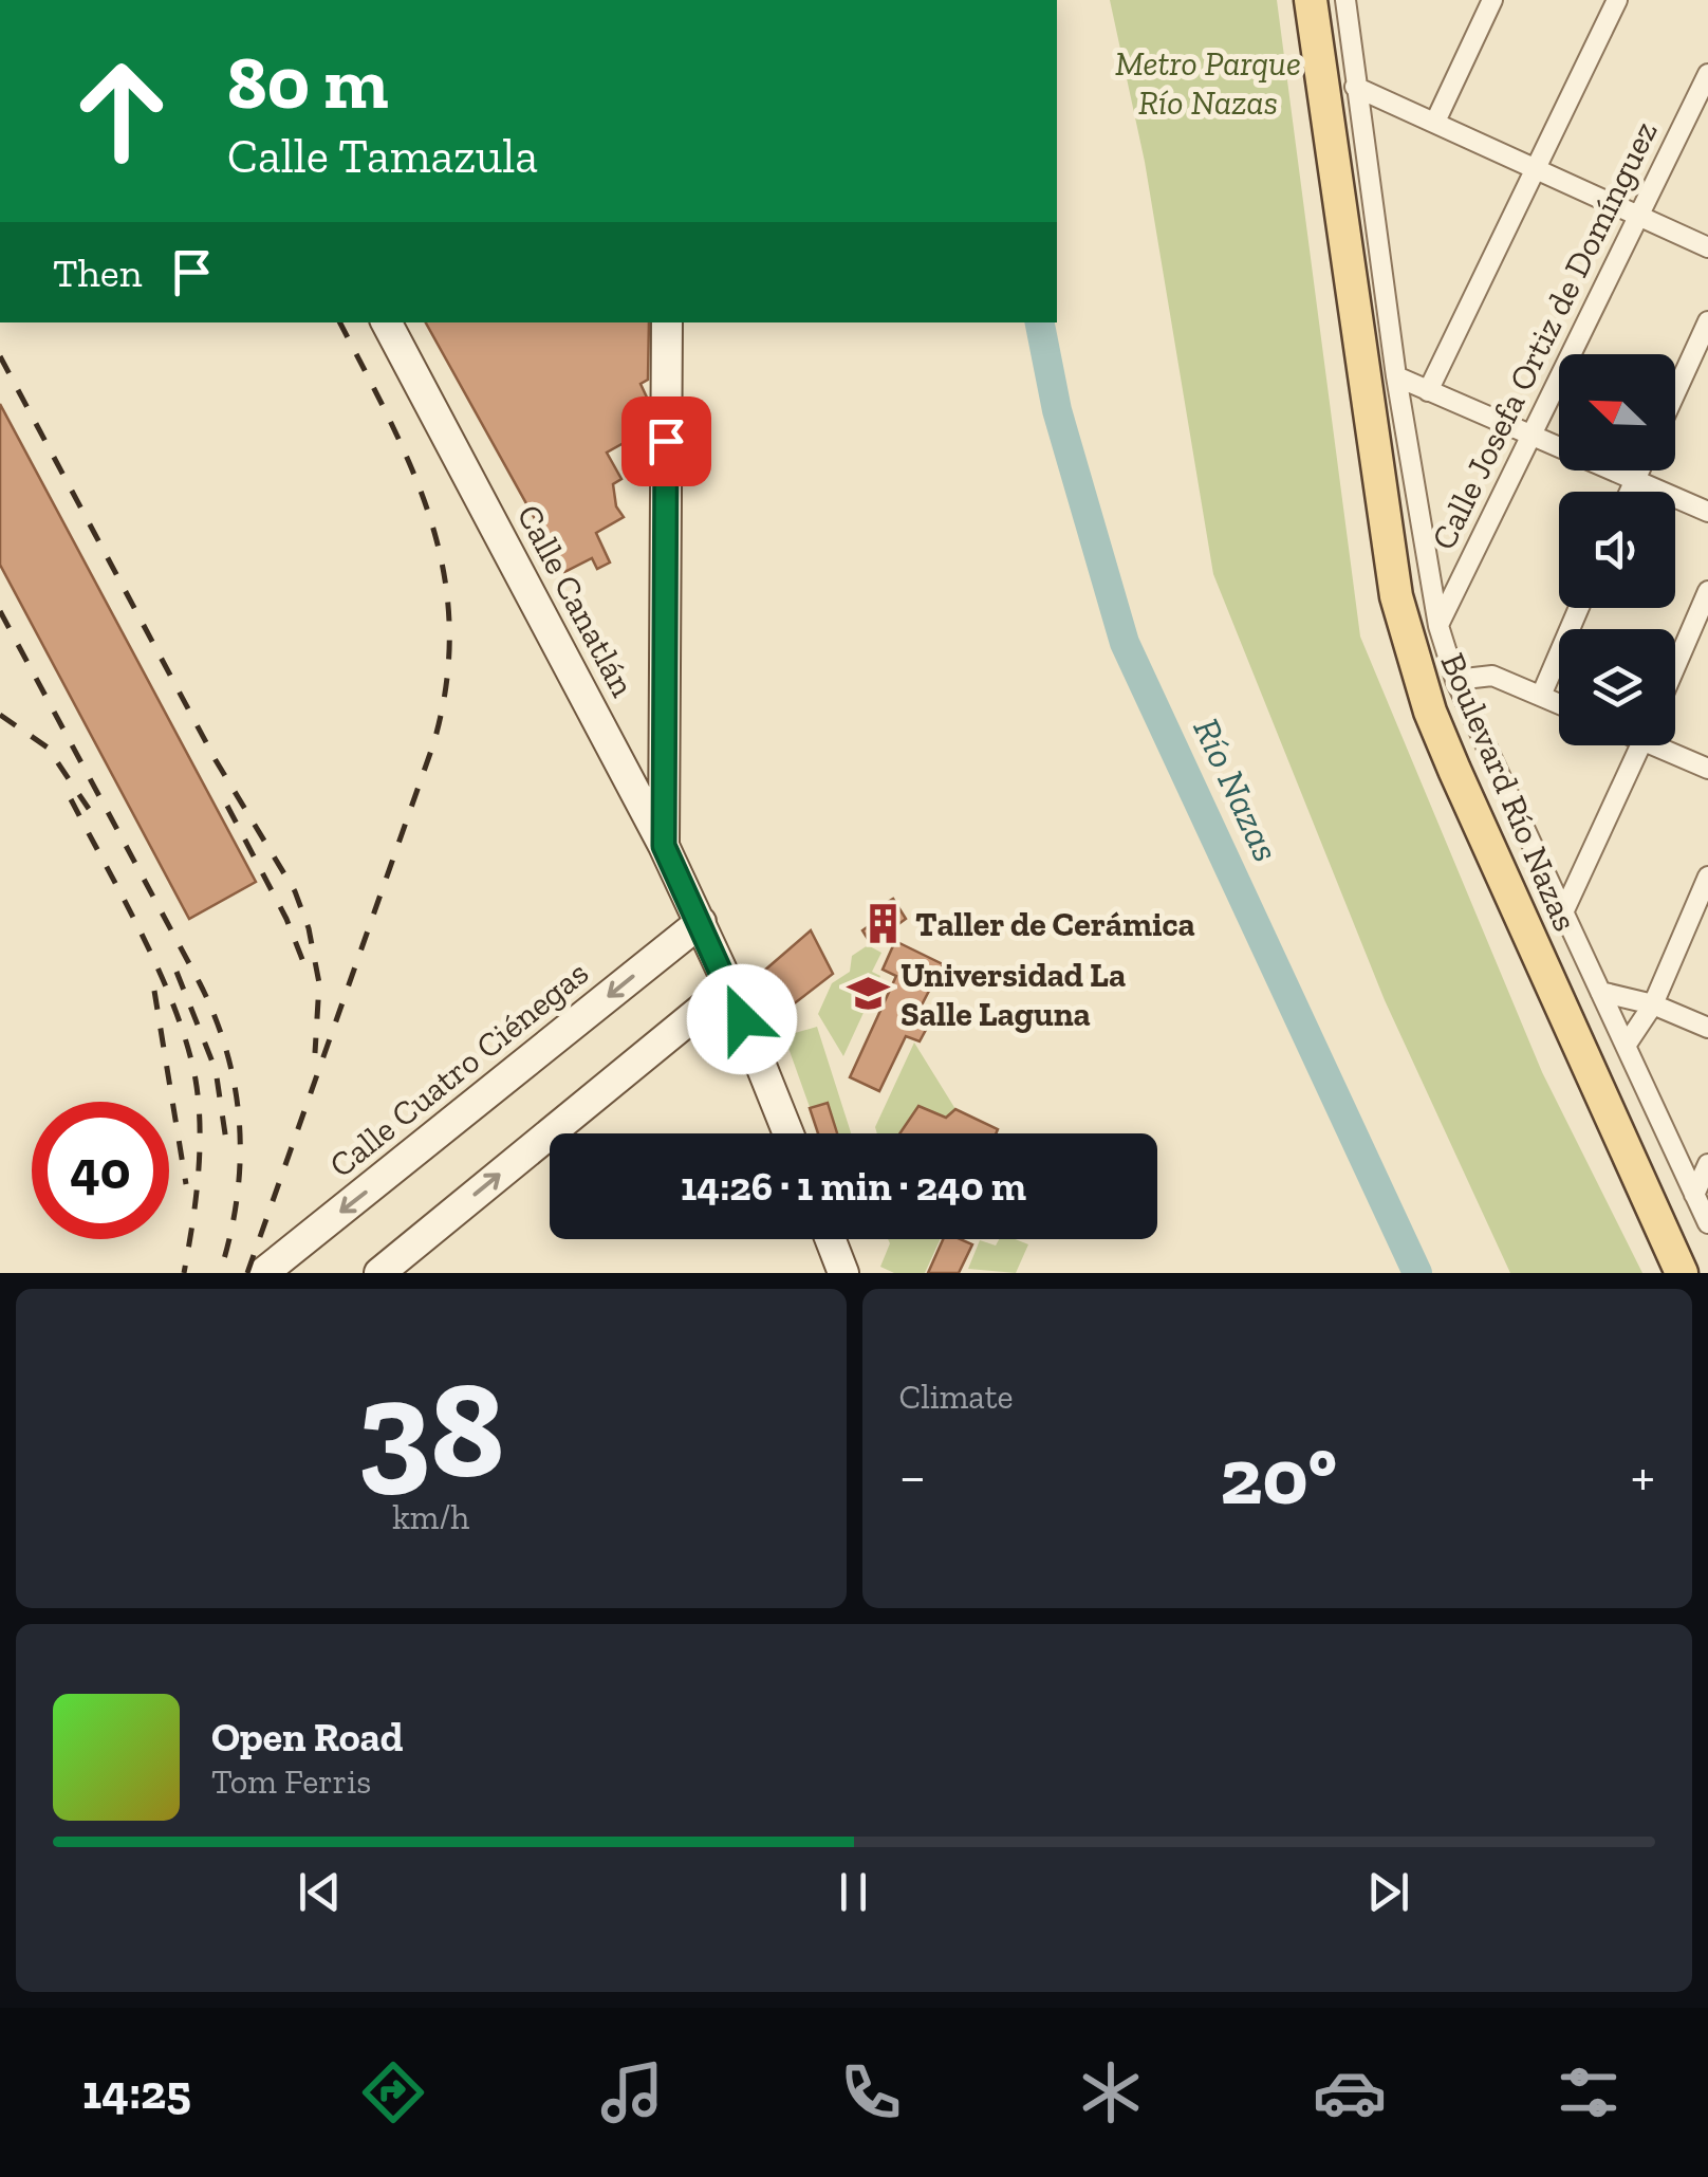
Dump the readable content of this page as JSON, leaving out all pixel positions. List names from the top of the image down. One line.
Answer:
{"streets":{"main road":["Boulevard Río Nazas"],"street":["Calle Josefa Ortiz de Domínguez","Calle Canatlán","Calle Cuatro Ciénegas"]},"crossings":[["Calle Josefa Ortiz de Domínguez","Boulevard Río Nazas"],["Calle Canatlán","Calle Cuatro Ciénegas"]],"water":["Río Nazas"],"parks":["Metro Parque Río Nazas"],"places":{"building":["Taller de Cerámica"],"school or university":["Universidad La Salle Laguna"]},"north":"top left","page":{"turn":["80 m","Calle Tamazula"],"then":"Then","limit":"40","trip":"14:26 · 1 min · 240 m","tile":[["38","km/h"],"Climate"],"heat":["−","20°","+"],"song":["Open Road","Tom Ferris"],"tabs":"14:25"}}
